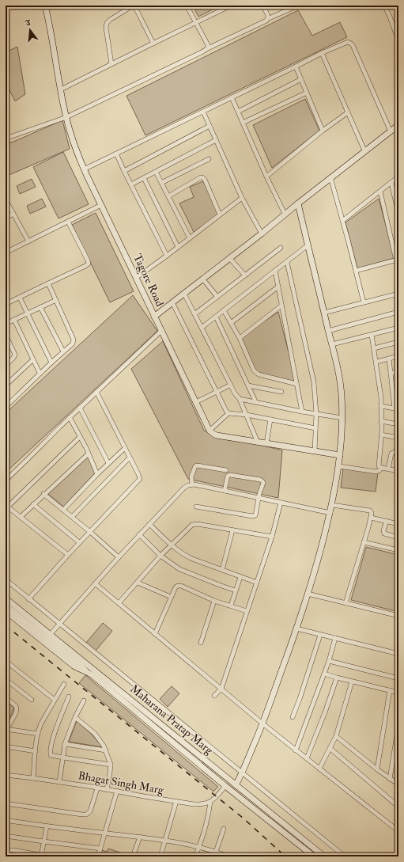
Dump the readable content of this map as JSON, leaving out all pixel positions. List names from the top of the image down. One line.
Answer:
{"streets":{"street":["Tagore Road","Maharana Pratap Marg","Bhagat Singh Marg"]},"north":"top"}
